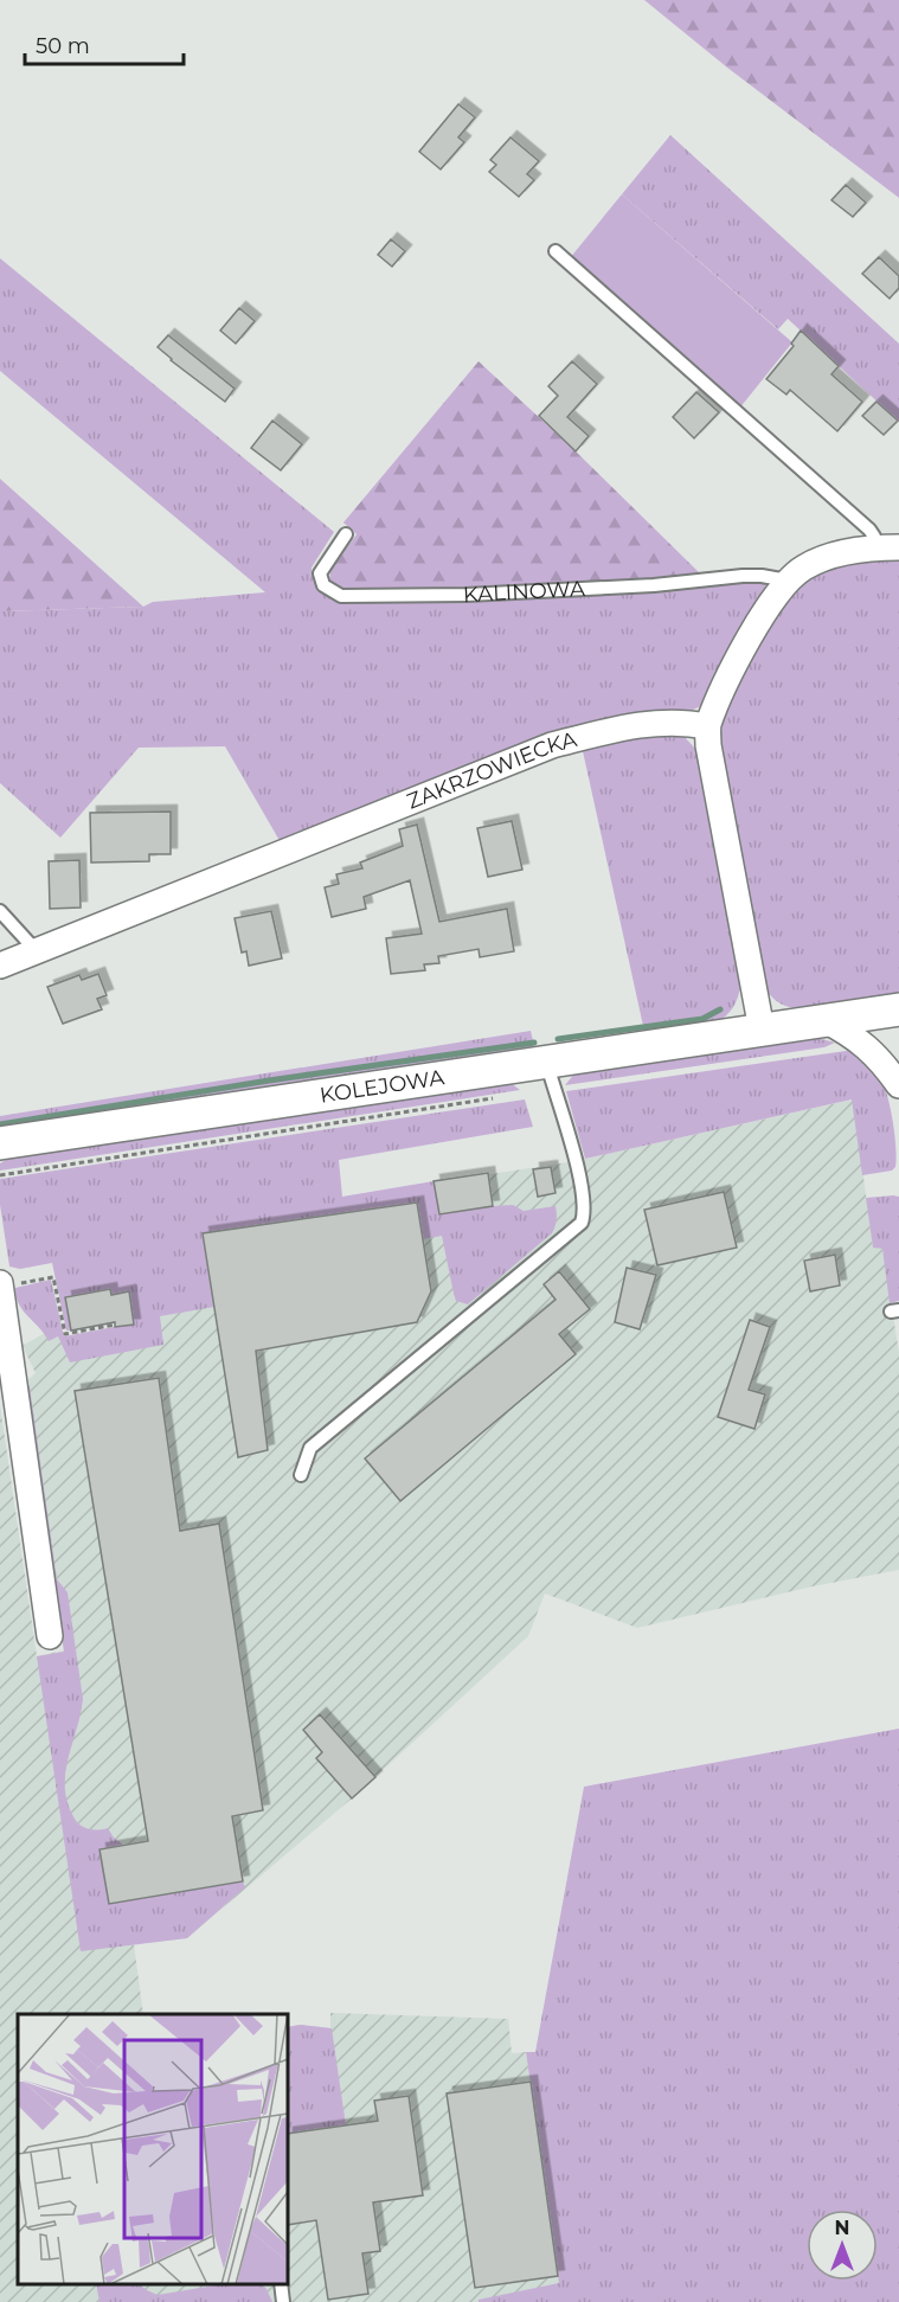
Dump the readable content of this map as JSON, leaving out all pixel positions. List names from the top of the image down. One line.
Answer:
{"streets":{"street":["ZAKRZOWIECKA","KOLEJOWA"],"lane":["KALINOWA"]},"scale_bar":"50 m","north":"top"}
